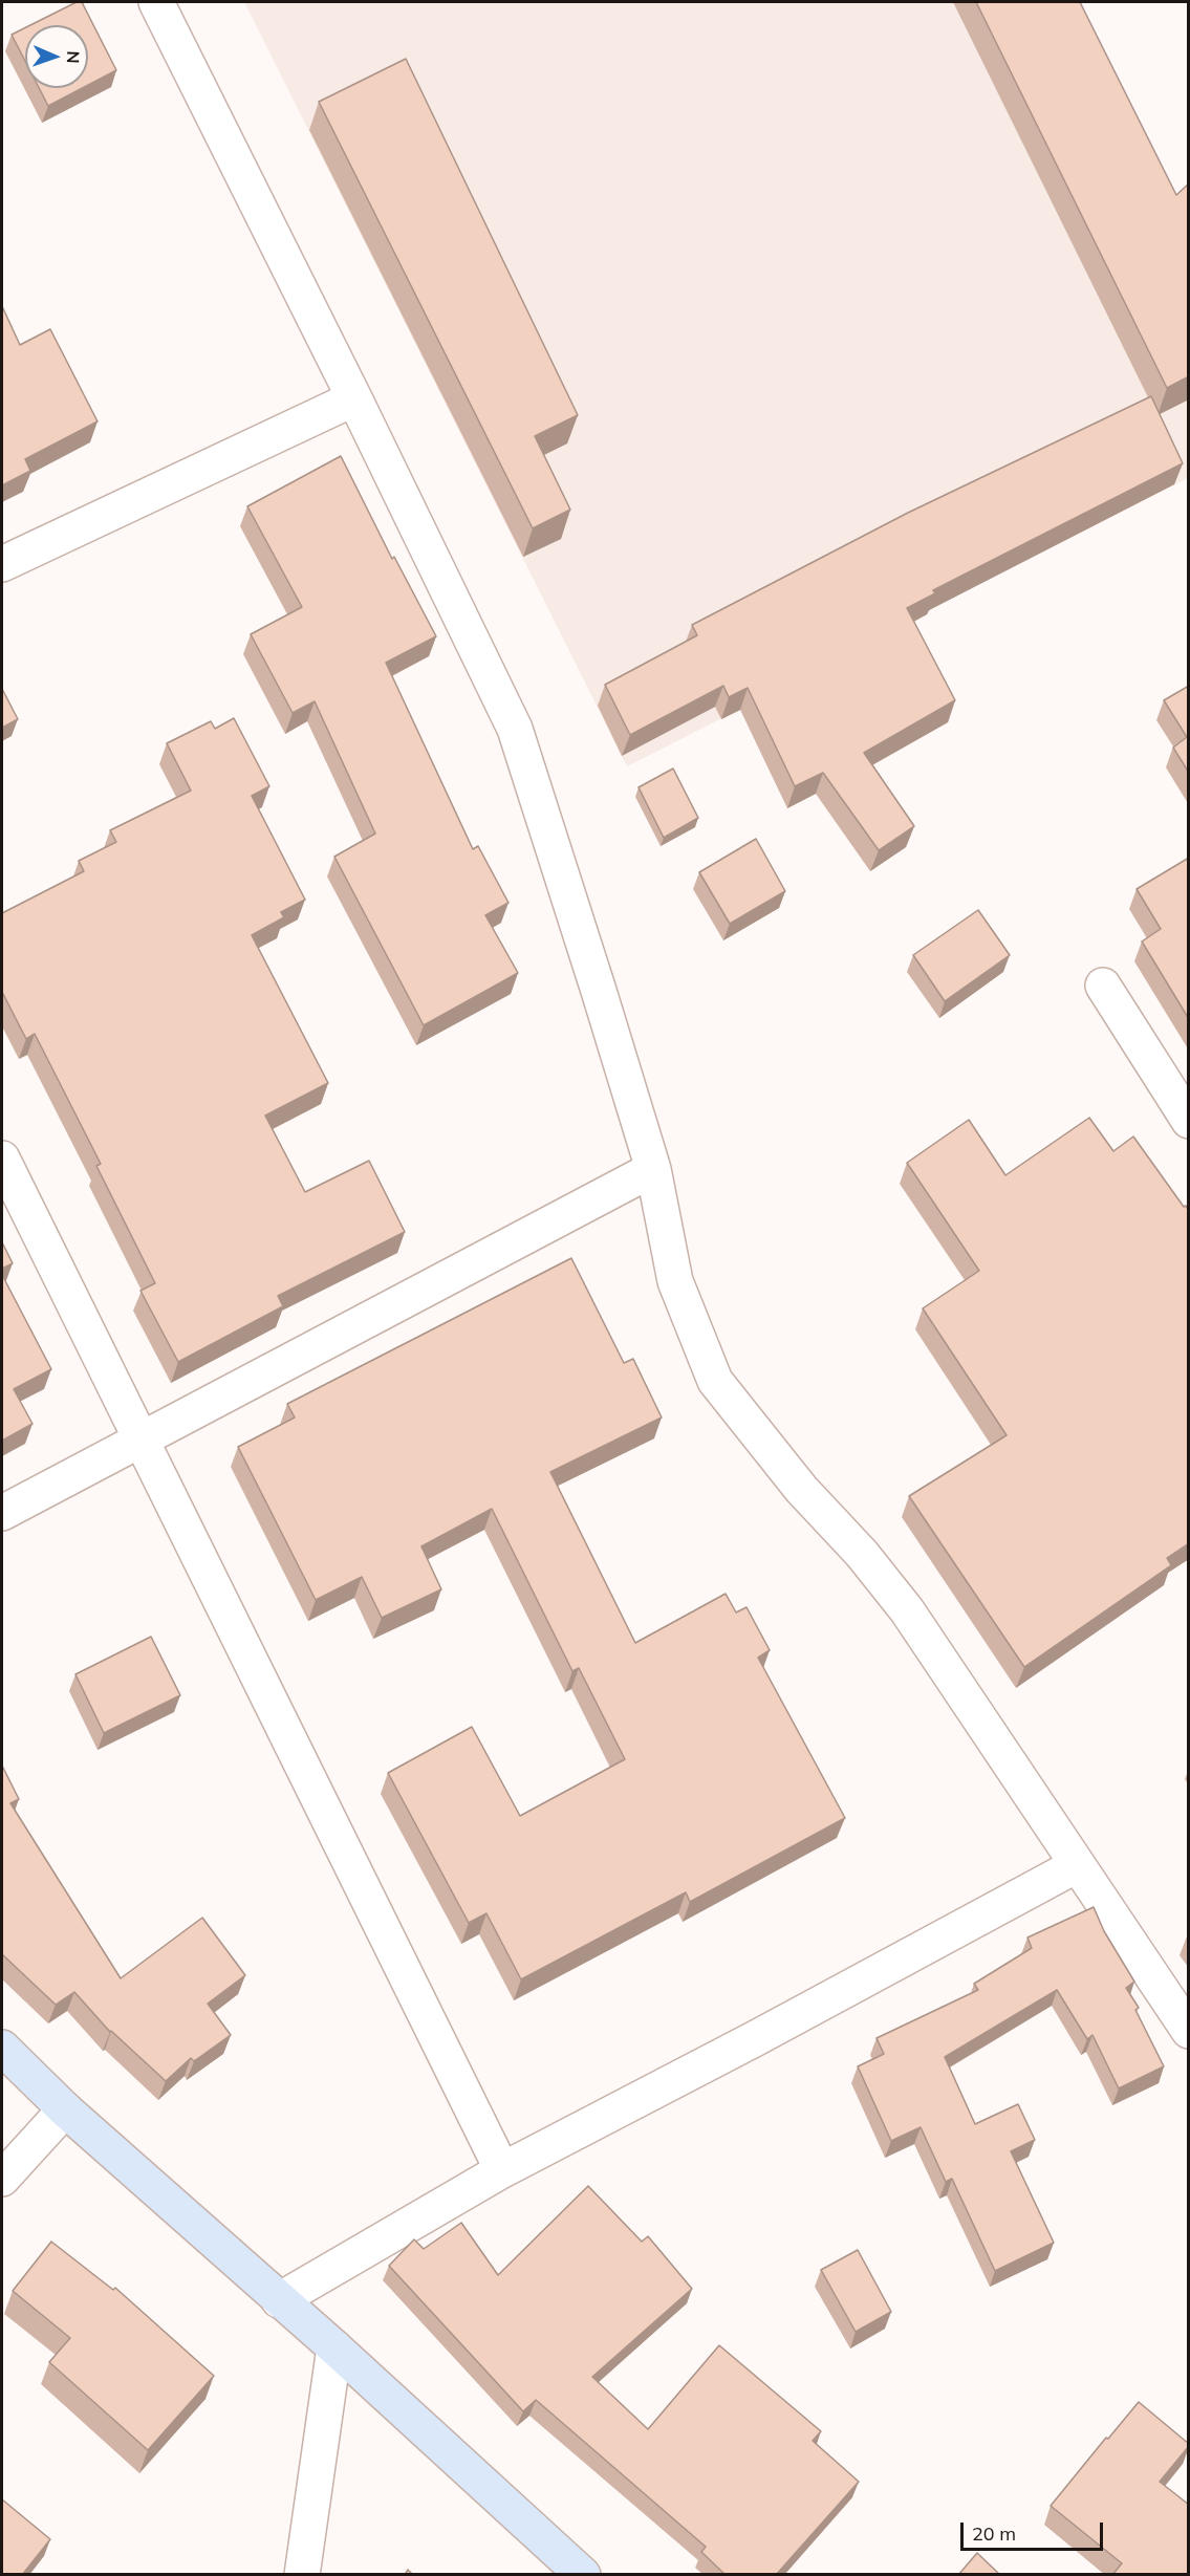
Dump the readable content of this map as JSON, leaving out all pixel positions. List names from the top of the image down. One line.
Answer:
{"scale_bar":"20 m","north":"right"}
